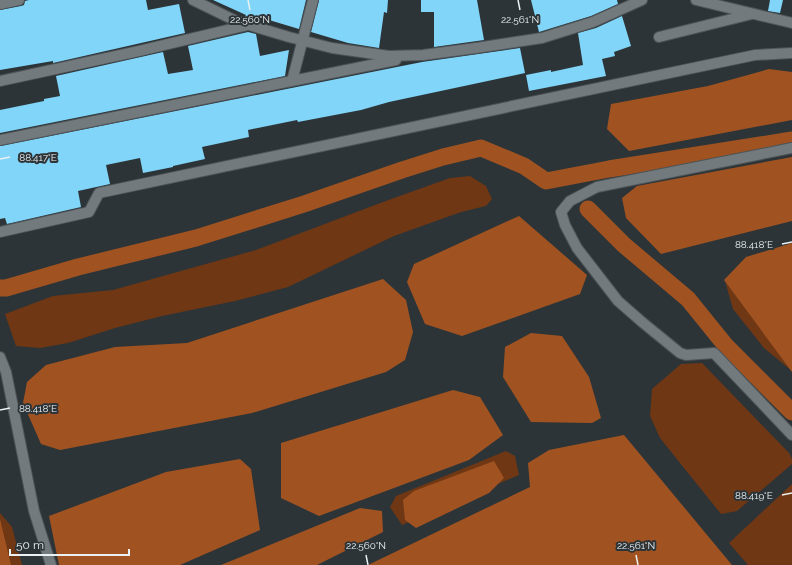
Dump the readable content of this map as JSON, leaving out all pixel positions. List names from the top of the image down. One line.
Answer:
{"scale_bar":"50 m","coordinates":["22.560°N","22.561°N","88.417°E","88.418°E","88.419°E"]}
